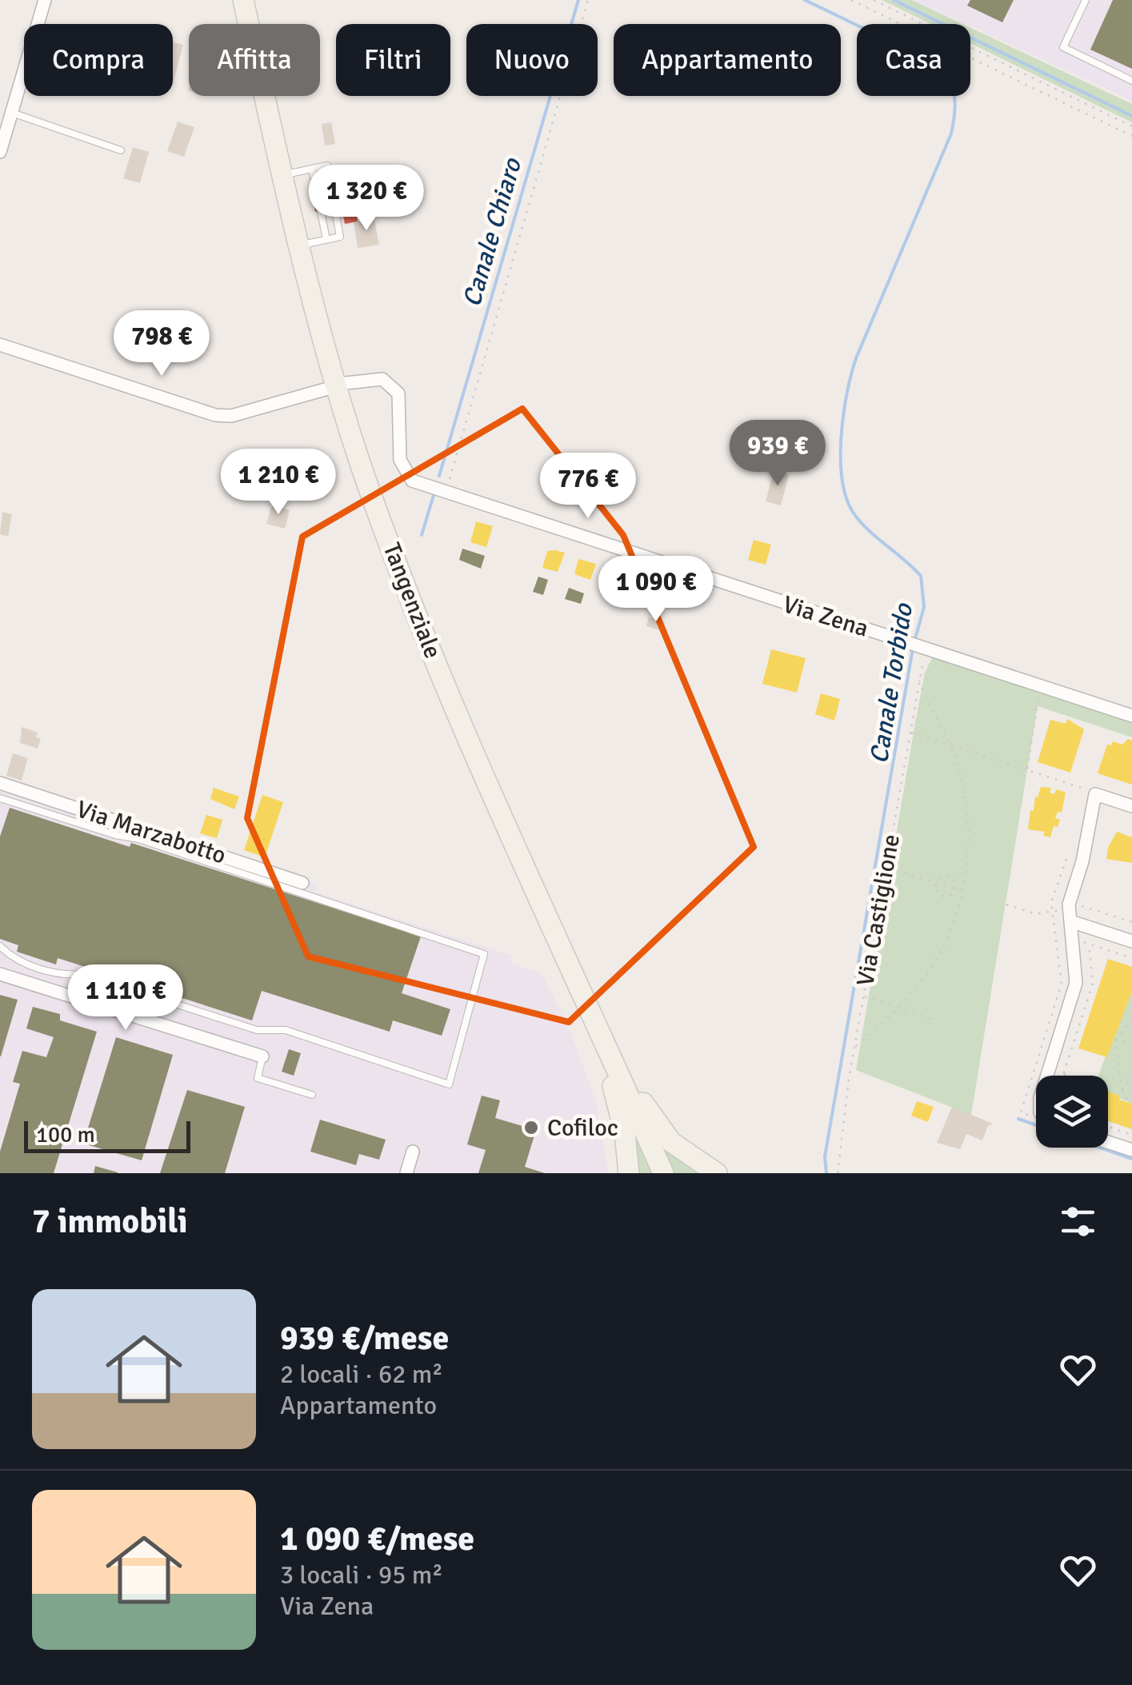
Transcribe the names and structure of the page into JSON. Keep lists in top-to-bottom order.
{
  "streets": {
    "main road": ["Tangenziale"],
    "street": ["Via Zena", "Via Marzabotto"],
    "path": ["Via Castiglione"]
  },
  "crossings": [
    ["Via Zena", "Via Castiglione"]
  ],
  "water": ["Canale Chiaro", "Canale Torbido"],
  "places": ["Cofiloc"],
  "scale_bar": "100 m",
  "page": {
    "chip": [
      "Compra",
      "Affitta",
      "Filtri",
      "Nuovo",
      "Appartamento",
      "Casa"
    ],
    "price": [
      "1 320 €",
      "798 €",
      "939 €",
      "1 210 €",
      "776 €",
      "1 090 €",
      "1 110 €"
    ],
    "scale": "100 m",
    "heading": "7 immobili",
    "list": [
      {
        "name": "939 €/mese",
        "note": "2 locali · 62 m² · Appartamento"
      },
      {
        "name": "1 090 €/mese",
        "note": "3 locali · 95 m² · Via Zena"
      }
    ]
  }
}
